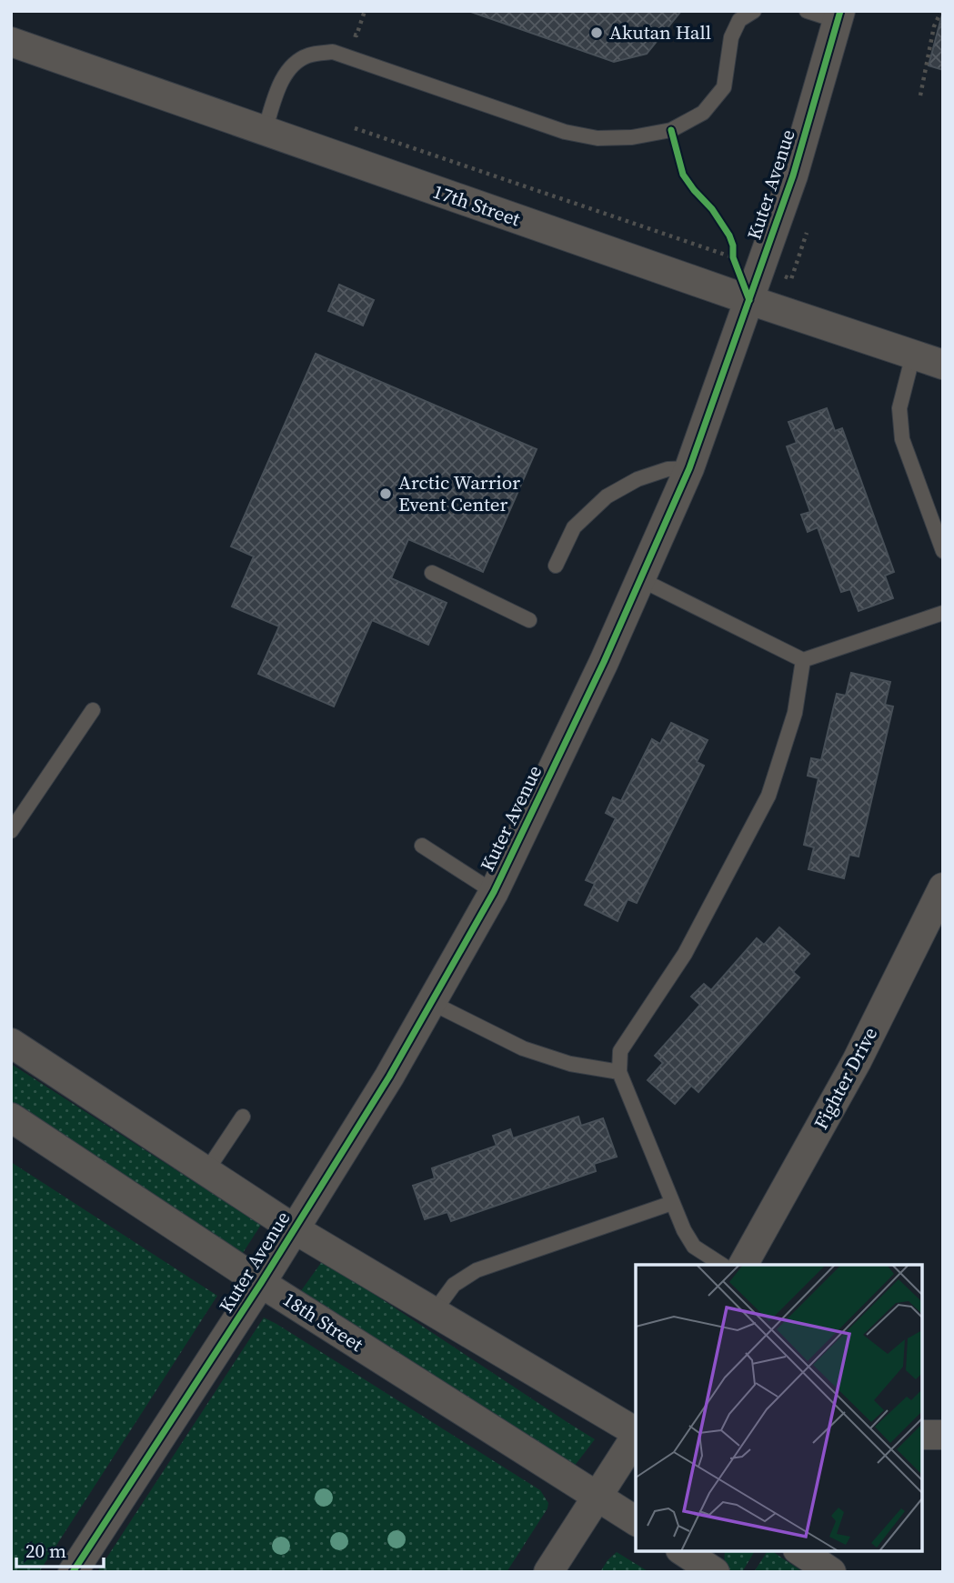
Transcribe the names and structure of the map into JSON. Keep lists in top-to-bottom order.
{
  "streets": {
    "street": [
      "Kuter Avenue",
      "17th Street",
      "Fighter Drive",
      "18th Street"
    ]
  },
  "crossings": [
    ["Kuter Avenue", "17th Street"],
    ["Kuter Avenue", "18th Street"]
  ],
  "places": ["Akutan Hall", "Arctic Warrior Event Center"],
  "scale_bar": "20 m"
}
